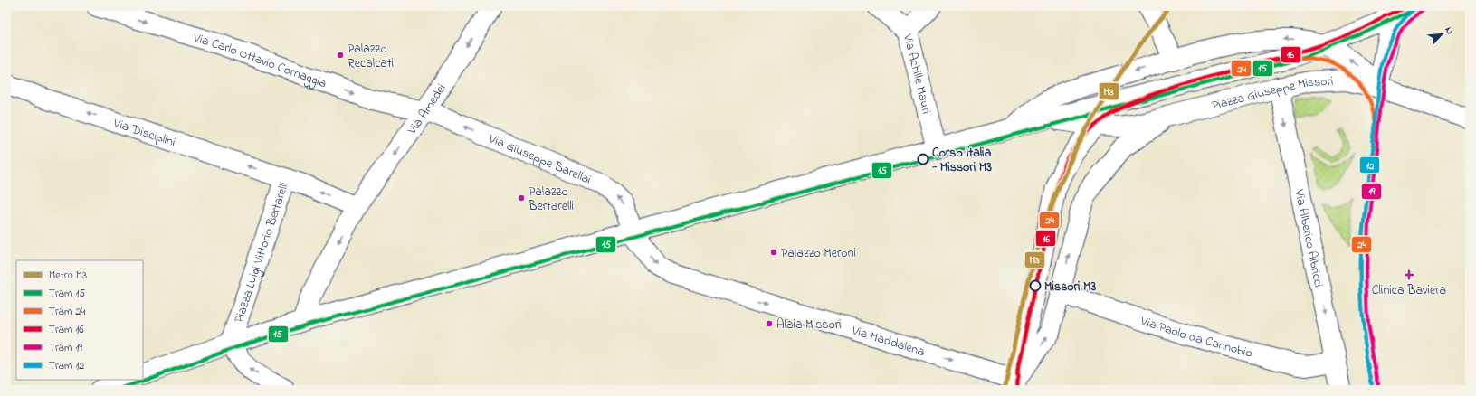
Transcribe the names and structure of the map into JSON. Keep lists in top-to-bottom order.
{
  "streets": {
    "street": [
      "Via Carlo Ottavio Cornaggia",
      "Via Achille Mauri",
      "Piazza Giuseppe Missori",
      "Via Amedei",
      "Via Disciplini",
      "Via Giuseppe Barellai",
      "Via Alberico Albricci",
      "Piazza Luigi Vittorio Bertarelli",
      "Via Paolo da Cannobio",
      "Via Maddalena"
    ]
  },
  "crossings": [
    ["Via Carlo Ottavio Cornaggia", "Via Amedei"],
    ["Via Carlo Ottavio Cornaggia", "Via Giuseppe Barellai"],
    ["Via Achille Mauri", "Piazza Giuseppe Missori"],
    ["Piazza Giuseppe Missori", "Via Giuseppe Barellai"],
    ["Piazza Giuseppe Missori", "Via Alberico Albricci"],
    ["Piazza Giuseppe Missori", "Piazza Luigi Vittorio Bertarelli"],
    ["Piazza Giuseppe Missori", "Via Paolo da Cannobio"],
    ["Piazza Giuseppe Missori", "Via Maddalena"],
    ["Via Amedei", "Via Giuseppe Barellai"],
    ["Via Amedei", "Piazza Luigi Vittorio Bertarelli"],
    ["Via Disciplini", "Piazza Luigi Vittorio Bertarelli"],
    ["Via Giuseppe Barellai", "Piazza Luigi Vittorio Bertarelli"],
    ["Via Giuseppe Barellai", "Via Maddalena"],
    ["Via Alberico Albricci", "Via Paolo da Cannobio"],
    ["Piazza Luigi Vittorio Bertarelli", "Via Maddalena"]
  ],
  "one_way": [
    "Via Carlo Ottavio Cornaggia",
    "Via Amedei",
    "Via Disciplini",
    "Via Giuseppe Barellai",
    "Via Alberico Albricci",
    "Via Maddalena"
  ],
  "places": {
    "other": [
      "Palazzo Recalcati",
      "Corso Italia - Missori M3",
      "Palazzo Bertarelli",
      "Palazzo Meroni",
      "Missori M3",
      "Alaia Missori"
    ],
    "health": ["Clinica Baviera"]
  },
  "lines": [
    "metro line M3",
    "tram line 15",
    "tram line 16",
    "tram line 19",
    "tram line 12",
    "tram line 24"
  ],
  "legend": [
    "Metro M3",
    "Tram 15",
    "Tram 24",
    "Tram 16",
    "Tram 19",
    "Tram 12"
  ],
  "north": "top right"
}
